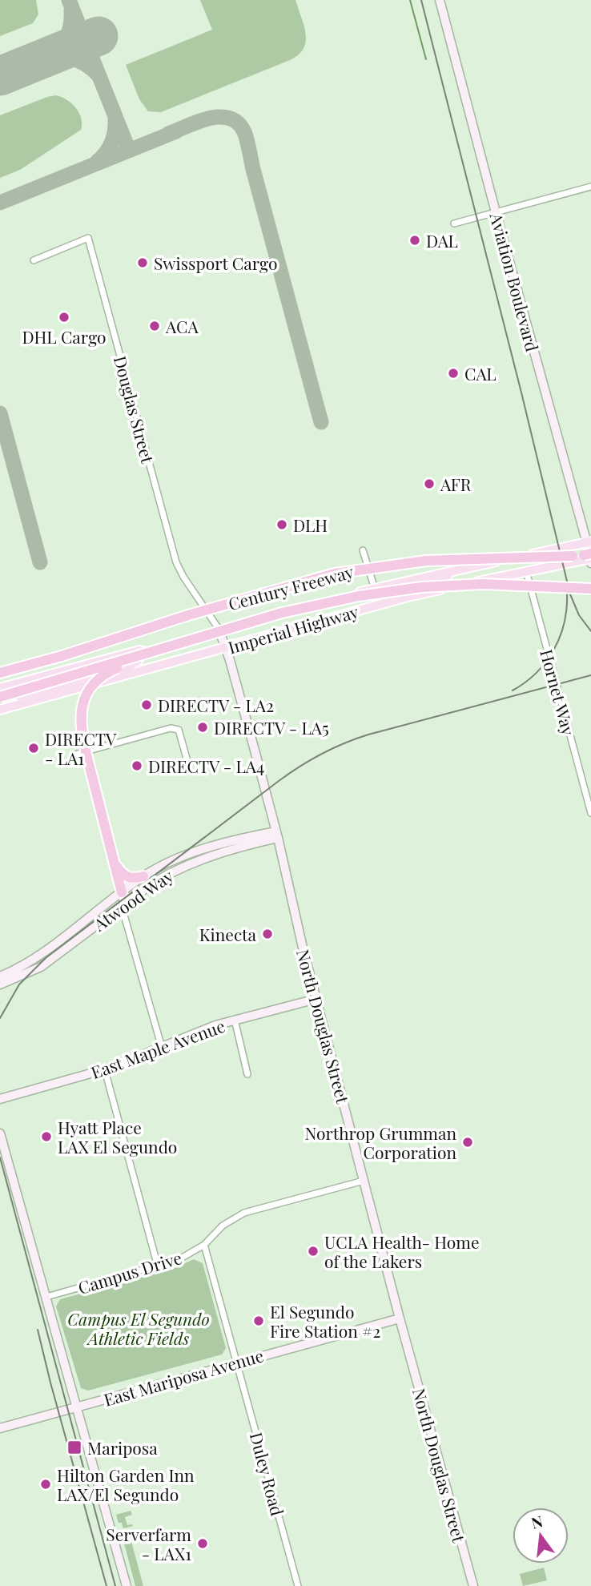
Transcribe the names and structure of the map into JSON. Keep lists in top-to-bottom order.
{
  "streets": {
    "highway": ["Century Freeway"],
    "main road": ["Imperial Highway"],
    "street": [
      "Aviation Boulevard",
      "Douglas Street",
      "Hornet Way",
      "Atwood Way",
      "North Douglas Street",
      "East Maple Avenue",
      "Campus Drive",
      "East Mariposa Avenue",
      "Duley Road"
    ]
  },
  "crossings": [
    ["Aviation Boulevard", "Century Freeway"],
    ["Aviation Boulevard", "Imperial Highway"],
    ["Douglas Street", "Imperial Highway"],
    ["Douglas Street", "North Douglas Street"],
    ["Century Freeway", "Imperial Highway"],
    ["Imperial Highway", "Hornet Way"],
    ["Imperial Highway", "North Douglas Street"],
    ["Atwood Way", "North Douglas Street"],
    ["North Douglas Street", "East Maple Avenue"],
    ["North Douglas Street", "Campus Drive"],
    ["North Douglas Street", "East Mariposa Avenue"],
    ["Campus Drive", "Duley Road"],
    ["East Mariposa Avenue", "Duley Road"]
  ],
  "parks": ["Campus El Segundo Athletic Fields"],
  "places": {
    "other": [
      "DAL",
      "Swissport Cargo",
      "DHL Cargo",
      "ACA",
      "CAL",
      "AFR",
      "DLH",
      "DIRECTV - LA2",
      "DIRECTV - LA5",
      "DIRECTV - LA1",
      "DIRECTV - LA4",
      "Kinecta",
      "Hyatt Place LAX El Segundo",
      "Northrop Grumman Corporation",
      "UCLA Health- Home of the Lakers",
      "El Segundo Fire Station #2",
      "Hilton Garden Inn LAX/El Segundo",
      "Serverfarm - LAX1"
    ],
    "transit": ["Mariposa"]
  },
  "north": "top"
}
